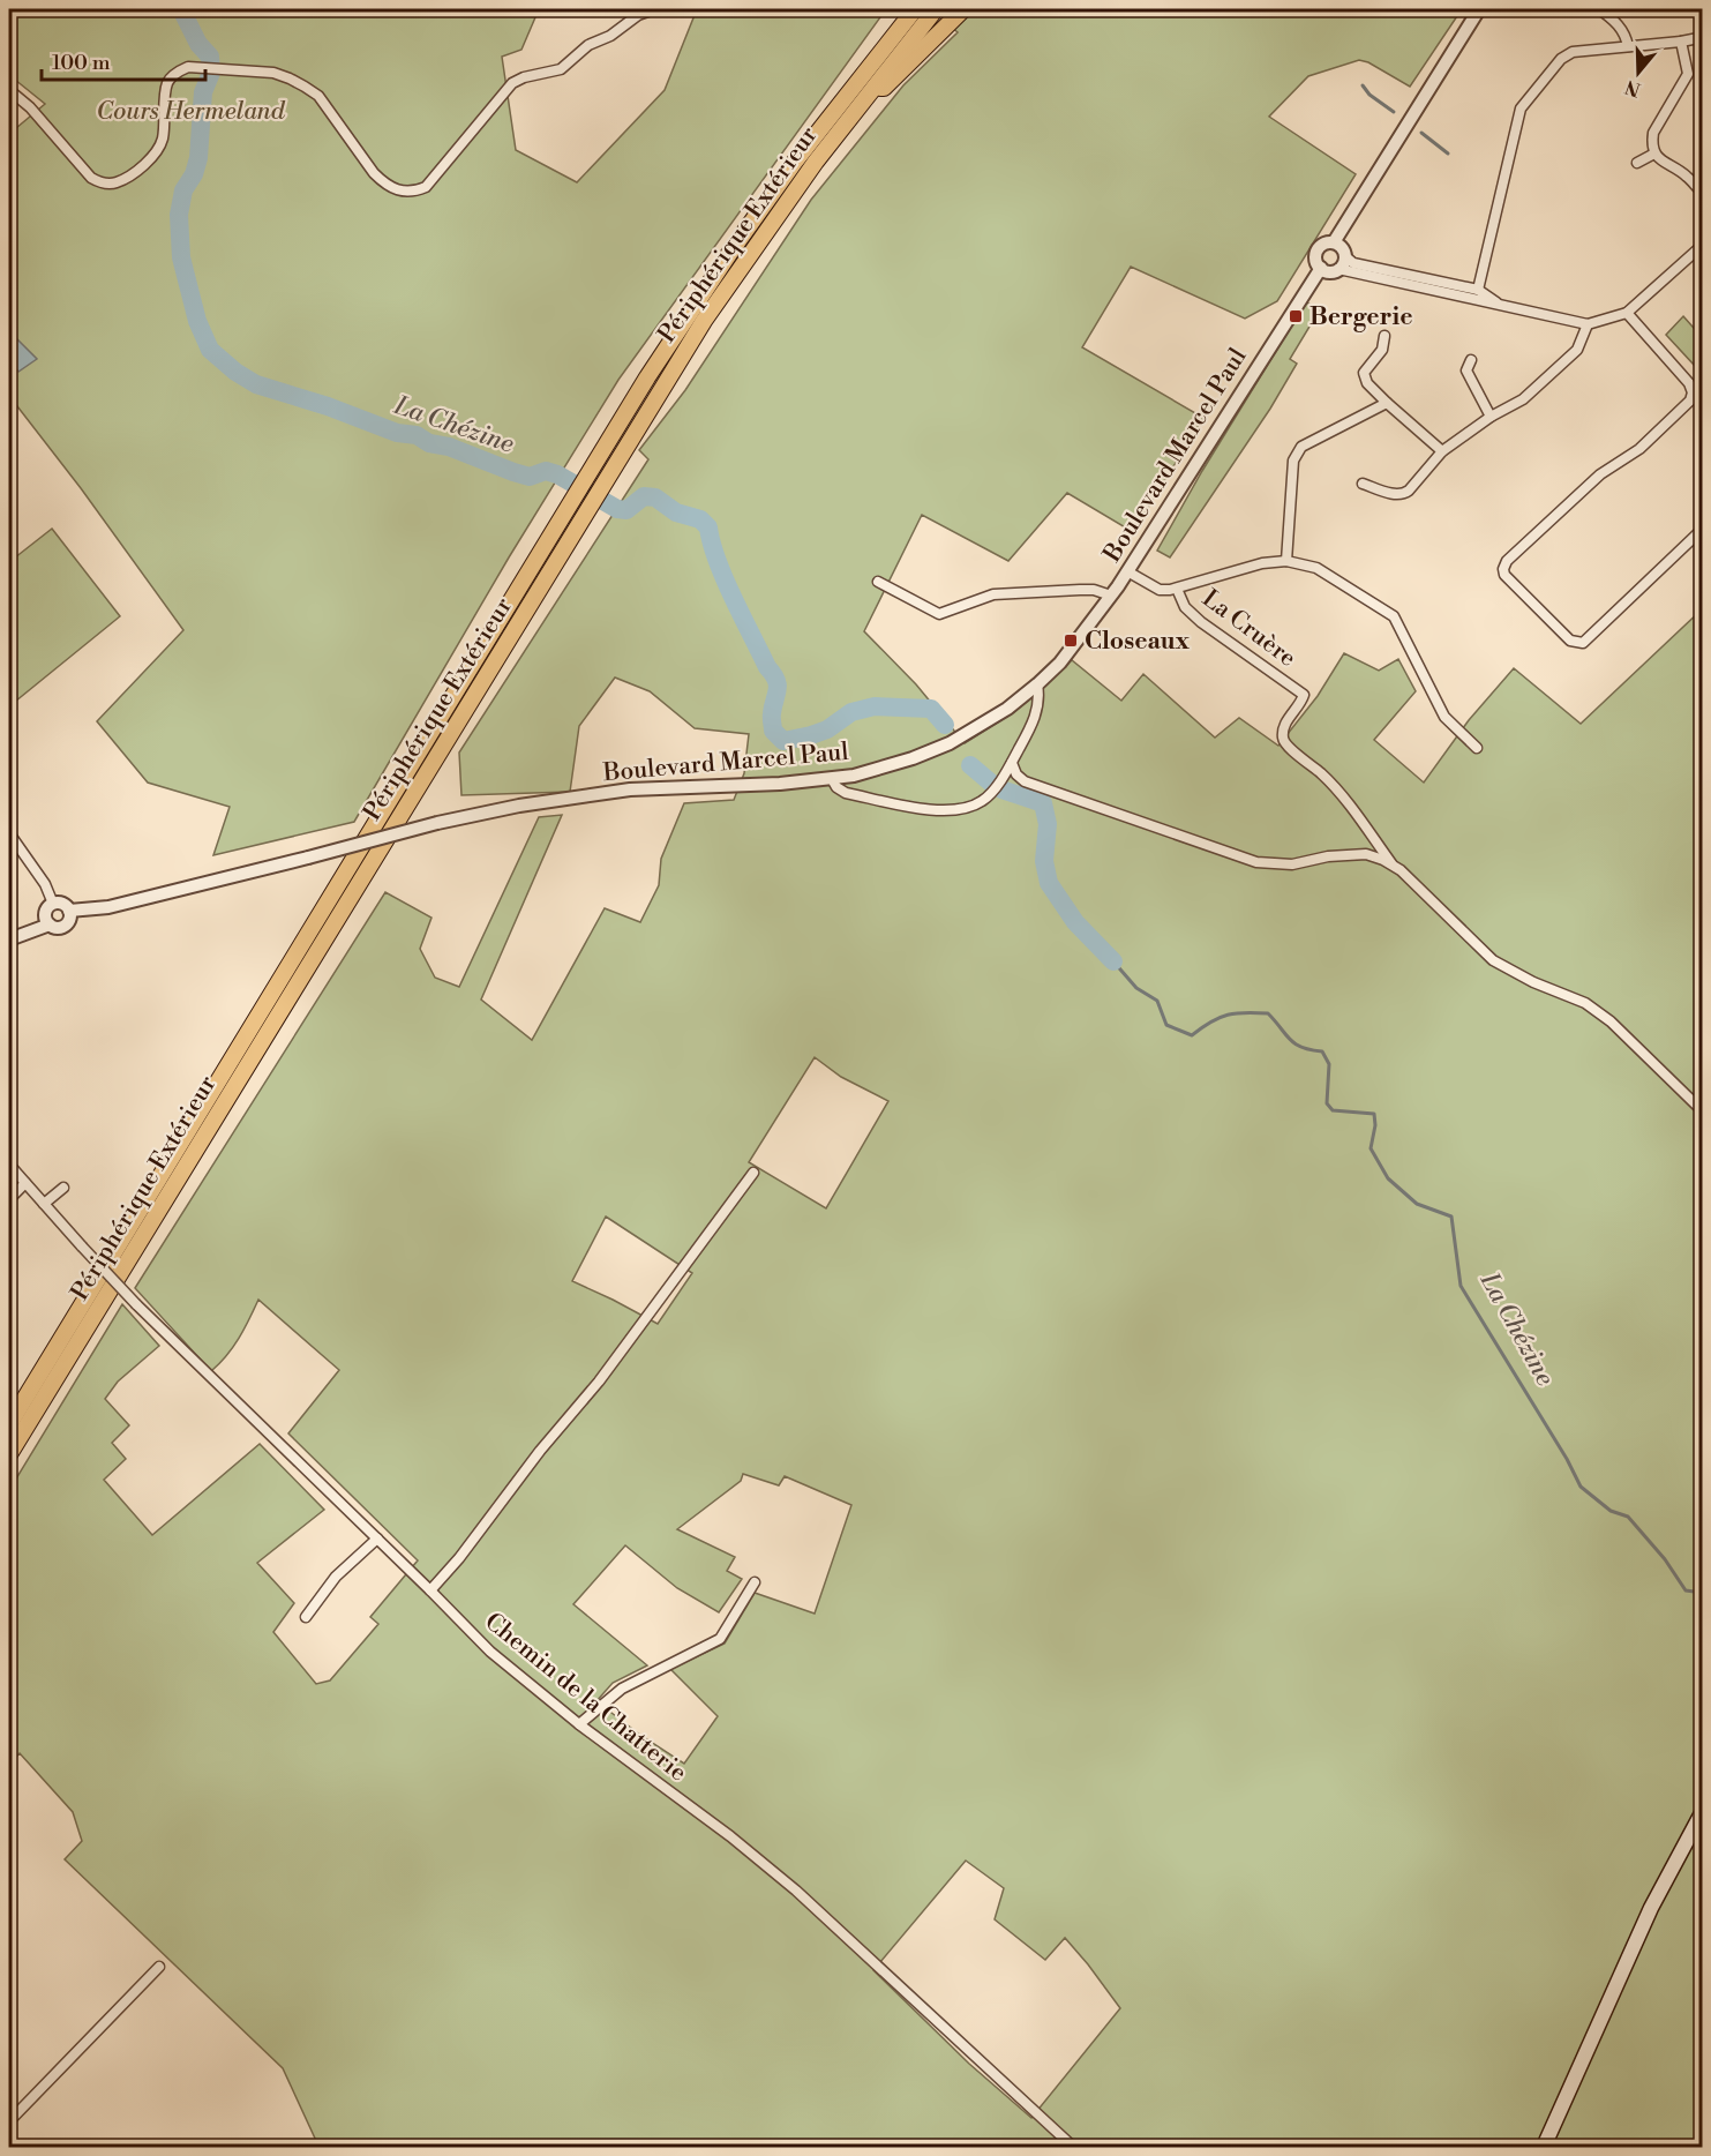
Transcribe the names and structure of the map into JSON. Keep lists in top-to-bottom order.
{
  "streets": {
    "highway": ["Périphérique Extérieur"],
    "street": ["Boulevard Marcel Paul", "La Cruère", "Chemin de la Chatterie"]
  },
  "water": ["La Chézine"],
  "parks": ["Cours Hermeland"],
  "places": {
    "transit": ["Bergerie", "Closeaux"]
  },
  "scale_bar": "100 m",
  "north": "bottom"
}
